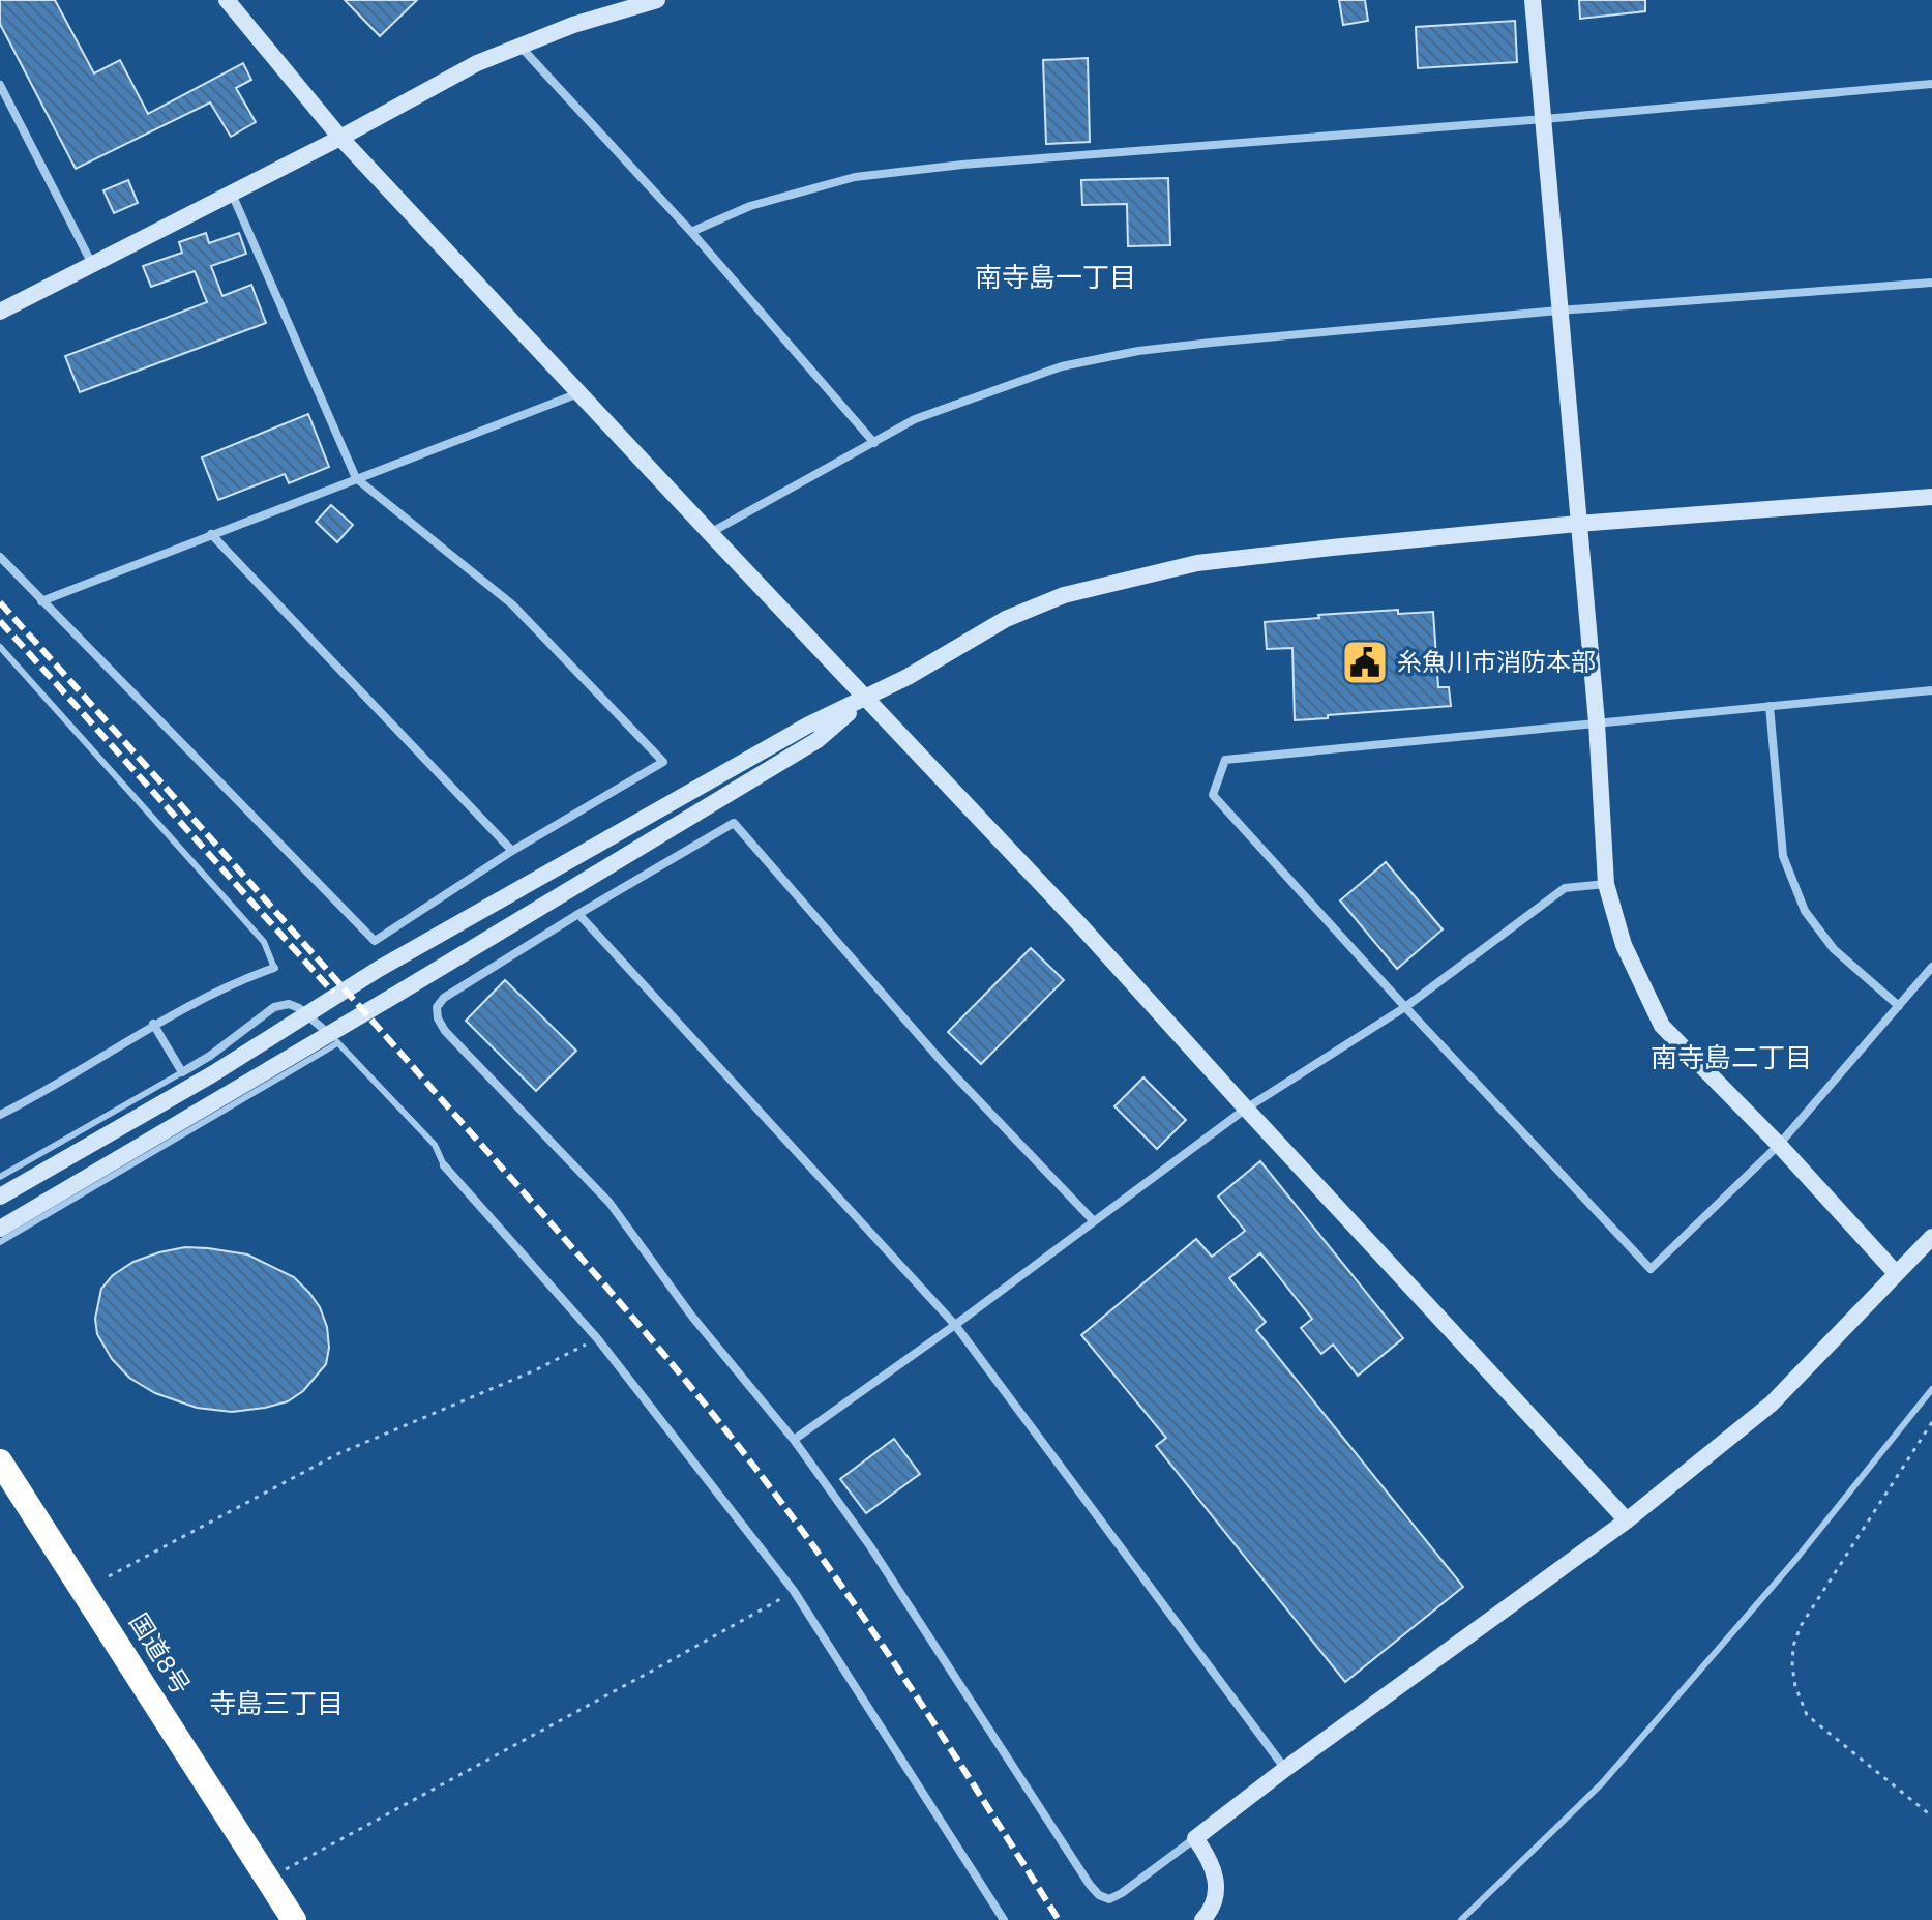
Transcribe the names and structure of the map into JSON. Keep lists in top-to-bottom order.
{
  "streets": {
    "highway": ["国道8号"]
  },
  "districts": ["南寺島一丁目", "南寺島二丁目", "寺島三丁目"],
  "places": {
    "public building": ["糸魚川市消防本部"]
  }
}
